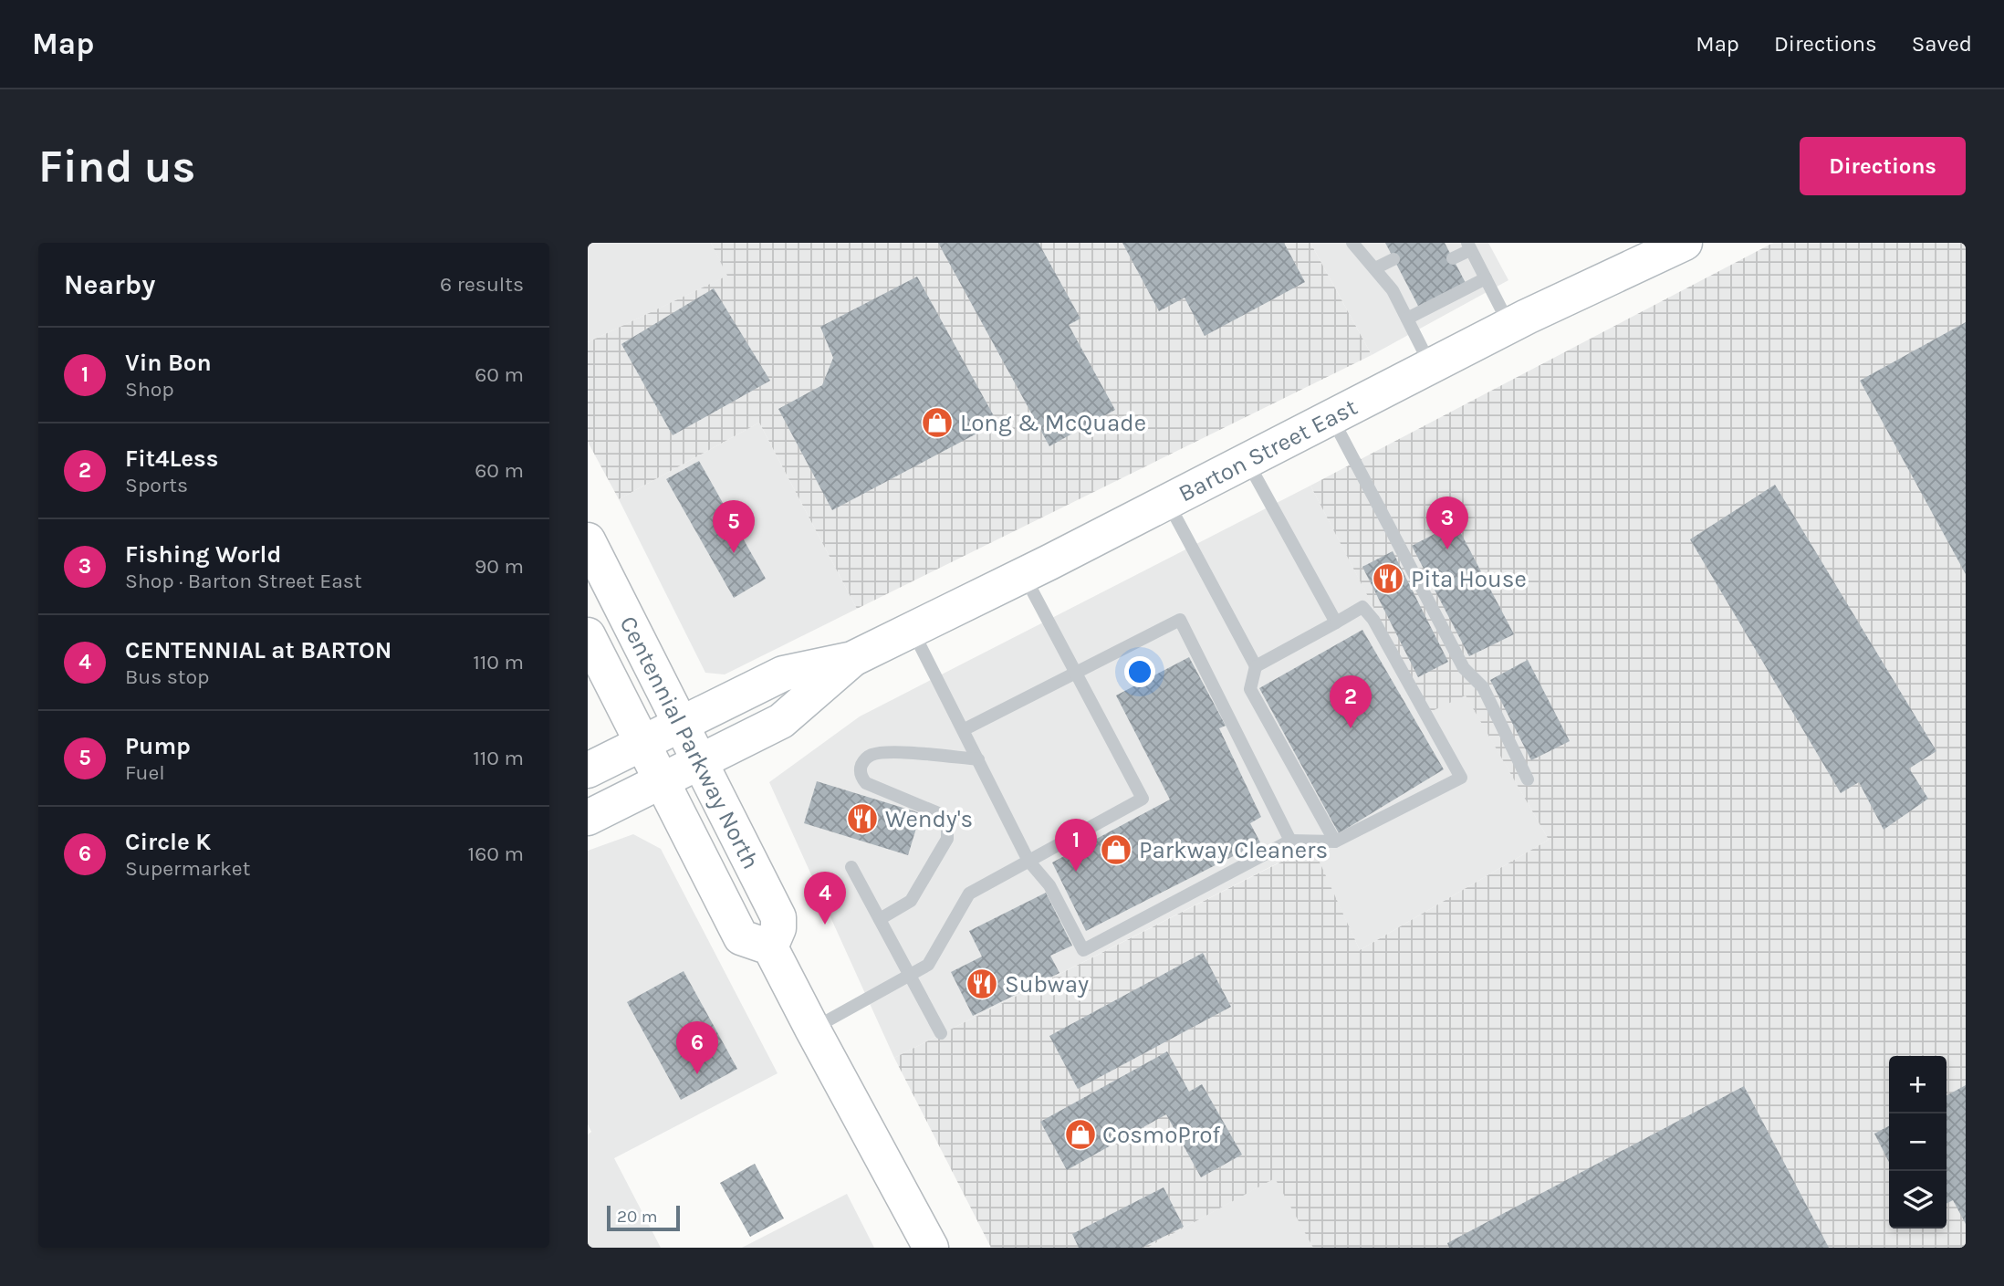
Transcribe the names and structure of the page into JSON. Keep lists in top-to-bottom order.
{
  "streets": {
    "main road": ["Barton Street East", "Centennial Parkway North"]
  },
  "crossings": [
    ["Barton Street East", "Centennial Parkway North"]
  ],
  "places": {
    "shop": ["Long & McQuade", "Parkway Cleaners", "CosmoProf"],
    "restaurant": ["Pita House", "Wendy's", "Subway"]
  },
  "scale_bar": "20 m",
  "page": {
    "header": "Map",
    "nav": ["Map", "Directions", "Saved"],
    "buttons": "Directions",
    "title": "Find us",
    "heading": ["Nearby", "6 results"],
    "list": [
      {
        "mark": "1",
        "name": "Vin Bon",
        "note": "Shop",
        "value": "60 m"
      },
      {
        "mark": "2",
        "name": "Fit4Less",
        "note": "Sports",
        "value": "60 m"
      },
      {
        "mark": "3",
        "name": "Fishing World",
        "note": "Shop · Barton Street East",
        "value": "90 m"
      },
      {
        "mark": "4",
        "name": "CENTENNIAL at BARTON",
        "note": "Bus stop",
        "value": "110 m"
      },
      {
        "mark": "5",
        "name": "Pump",
        "note": "Fuel",
        "value": "110 m"
      },
      {
        "mark": "6",
        "name": "Circle K",
        "note": "Supermarket",
        "value": "160 m"
      }
    ],
    "pins": [
      "3",
      "5",
      "2",
      "1",
      "4",
      "6"
    ],
    "map_buttons": ["+", "−"],
    "scale": "20 m"
  }
}
